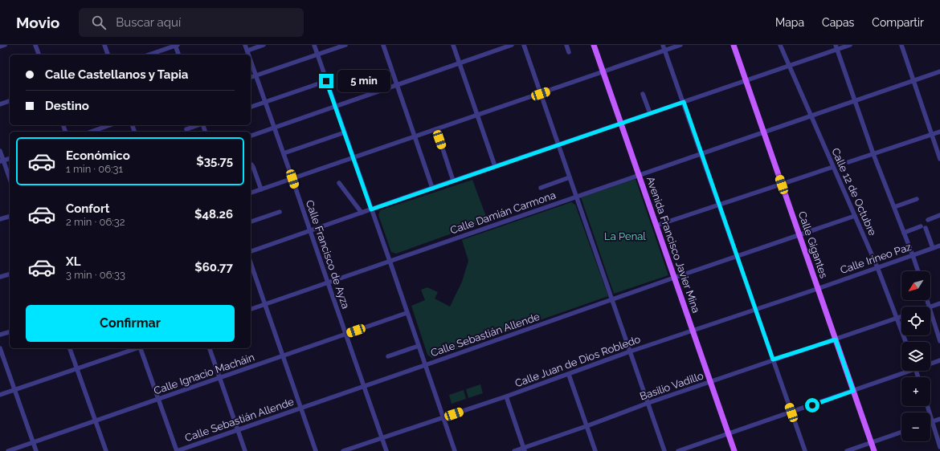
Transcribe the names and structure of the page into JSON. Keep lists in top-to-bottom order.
{
  "streets": {
    "main road": ["Avenida Francisco Javier Mina", "Calle Gigantes"],
    "street": [
      "Calle 12 de Octubre",
      "Calle Damián Carmona",
      "Calle Francisco de Ayza",
      "Calle Irineo Paz",
      "Calle Sebastián Allende",
      "Calle Juan de Dios Robledo",
      "Calle Ignacio Macháin",
      "Basilio Vadillo"
    ]
  },
  "crossings": [
    ["Calle 12 de Octubre", "Calle Damián Carmona"],
    ["Calle 12 de Octubre", "Calle Irineo Paz"],
    ["Calle 12 de Octubre", "Calle Sebastián Allende"],
    ["Calle 12 de Octubre", "Basilio Vadillo"],
    ["Calle Damián Carmona", "Avenida Francisco Javier Mina"],
    ["Calle Damián Carmona", "Calle Gigantes"],
    ["Calle Damián Carmona", "Calle Francisco de Ayza"],
    ["Avenida Francisco Javier Mina", "Calle Sebastián Allende"],
    ["Avenida Francisco Javier Mina", "Calle Juan de Dios Robledo"],
    ["Avenida Francisco Javier Mina", "Basilio Vadillo"],
    ["Calle Gigantes", "Calle Irineo Paz"],
    ["Calle Gigantes", "Calle Sebastián Allende"],
    ["Calle Gigantes", "Calle Juan de Dios Robledo"],
    ["Calle Gigantes", "Basilio Vadillo"],
    ["Calle Francisco de Ayza", "Calle Sebastián Allende"],
    ["Calle Francisco de Ayza", "Calle Juan de Dios Robledo"],
    ["Calle Francisco de Ayza", "Calle Ignacio Macháin"],
    ["Calle Irineo Paz", "Calle Juan de Dios Robledo"]
  ],
  "parks": ["La Penal"],
  "north": "bottom left",
  "page": {
    "header": "Movio",
    "search": "Buscar aquí",
    "nav": ["Mapa", "Capas", "Compartir"],
    "banner": ["Calle Castellanos y Tapia", "Destino"],
    "bubble": "5 min",
    "list": [
      {
        "name": "Económico",
        "note": "1 min · 06:31",
        "value": "$35.75"
      },
      {
        "name": "Confort",
        "note": "2 min · 06:32",
        "value": "$48.26"
      },
      {
        "name": "XL",
        "note": "3 min · 06:33",
        "value": "$60.77"
      }
    ],
    "map_buttons": ["+", "−"],
    "buttons": "Confirmar"
  }
}
